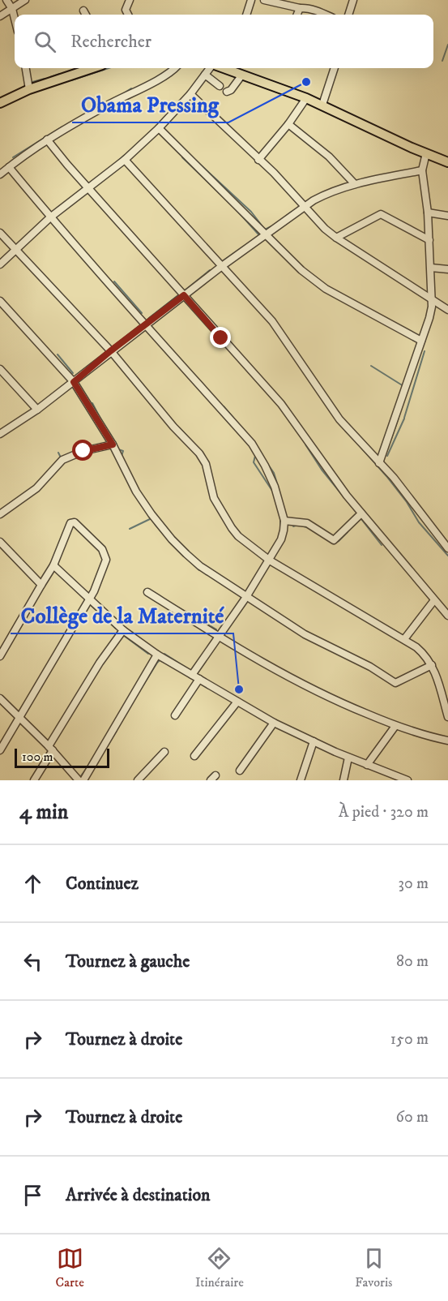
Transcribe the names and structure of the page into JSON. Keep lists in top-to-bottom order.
{
  "places": ["Obama Pressing", "Collège de la Maternité"],
  "scale_bar": "100 m",
  "page": {
    "search": "Rechercher",
    "scale": "100 m",
    "heading": ["4 min", "À pied · 320 m"],
    "list": [
      ["Continuez", "30 m"],
      ["Tournez à gauche", "80 m"],
      ["Tournez à droite", "150 m"],
      ["Tournez à droite", "60 m"],
      "Arrivée à destination"
    ],
    "nav": ["Carte", "Itinéraire", "Favoris"]
  }
}
